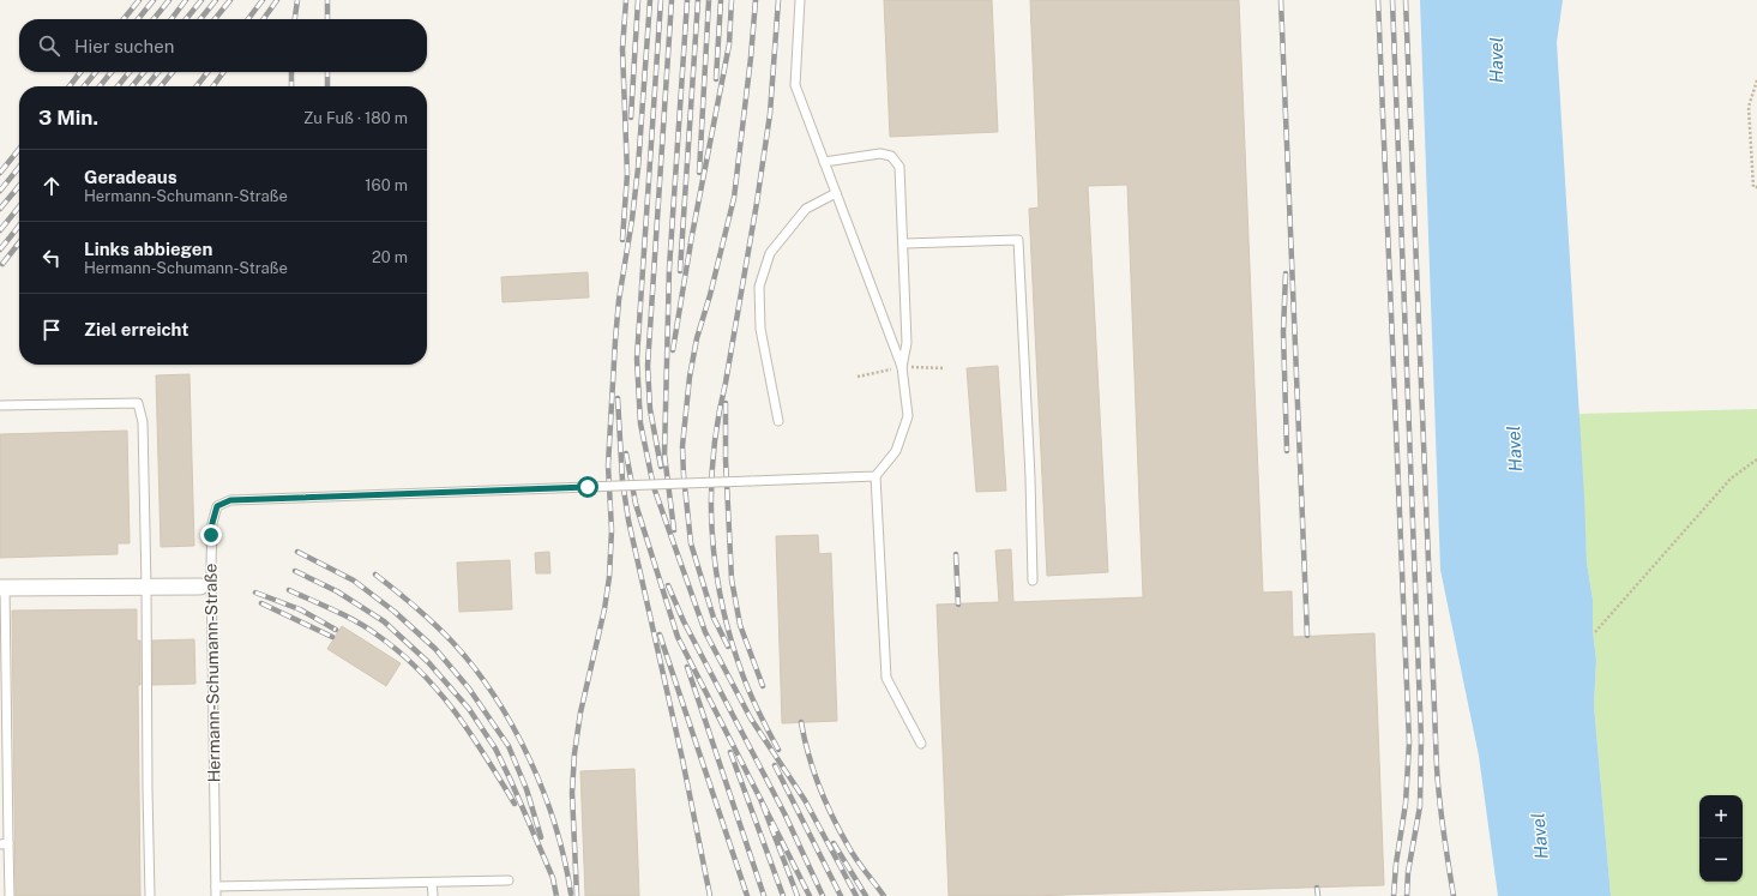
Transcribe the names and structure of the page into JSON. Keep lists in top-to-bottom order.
{
  "streets": {
    "lane": ["Hermann-Schumann-Straße"]
  },
  "water": ["Havel"],
  "page": {
    "search": "Hier suchen",
    "heading": ["3 Min.", "Zu Fuß · 180 m"],
    "list": [
      ["Geradeaus", "Hermann-Schumann-Straße", "160 m"],
      ["Links abbiegen", "Hermann-Schumann-Straße", "20 m"],
      "Ziel erreicht"
    ],
    "map_buttons": ["+", "−"]
  }
}
